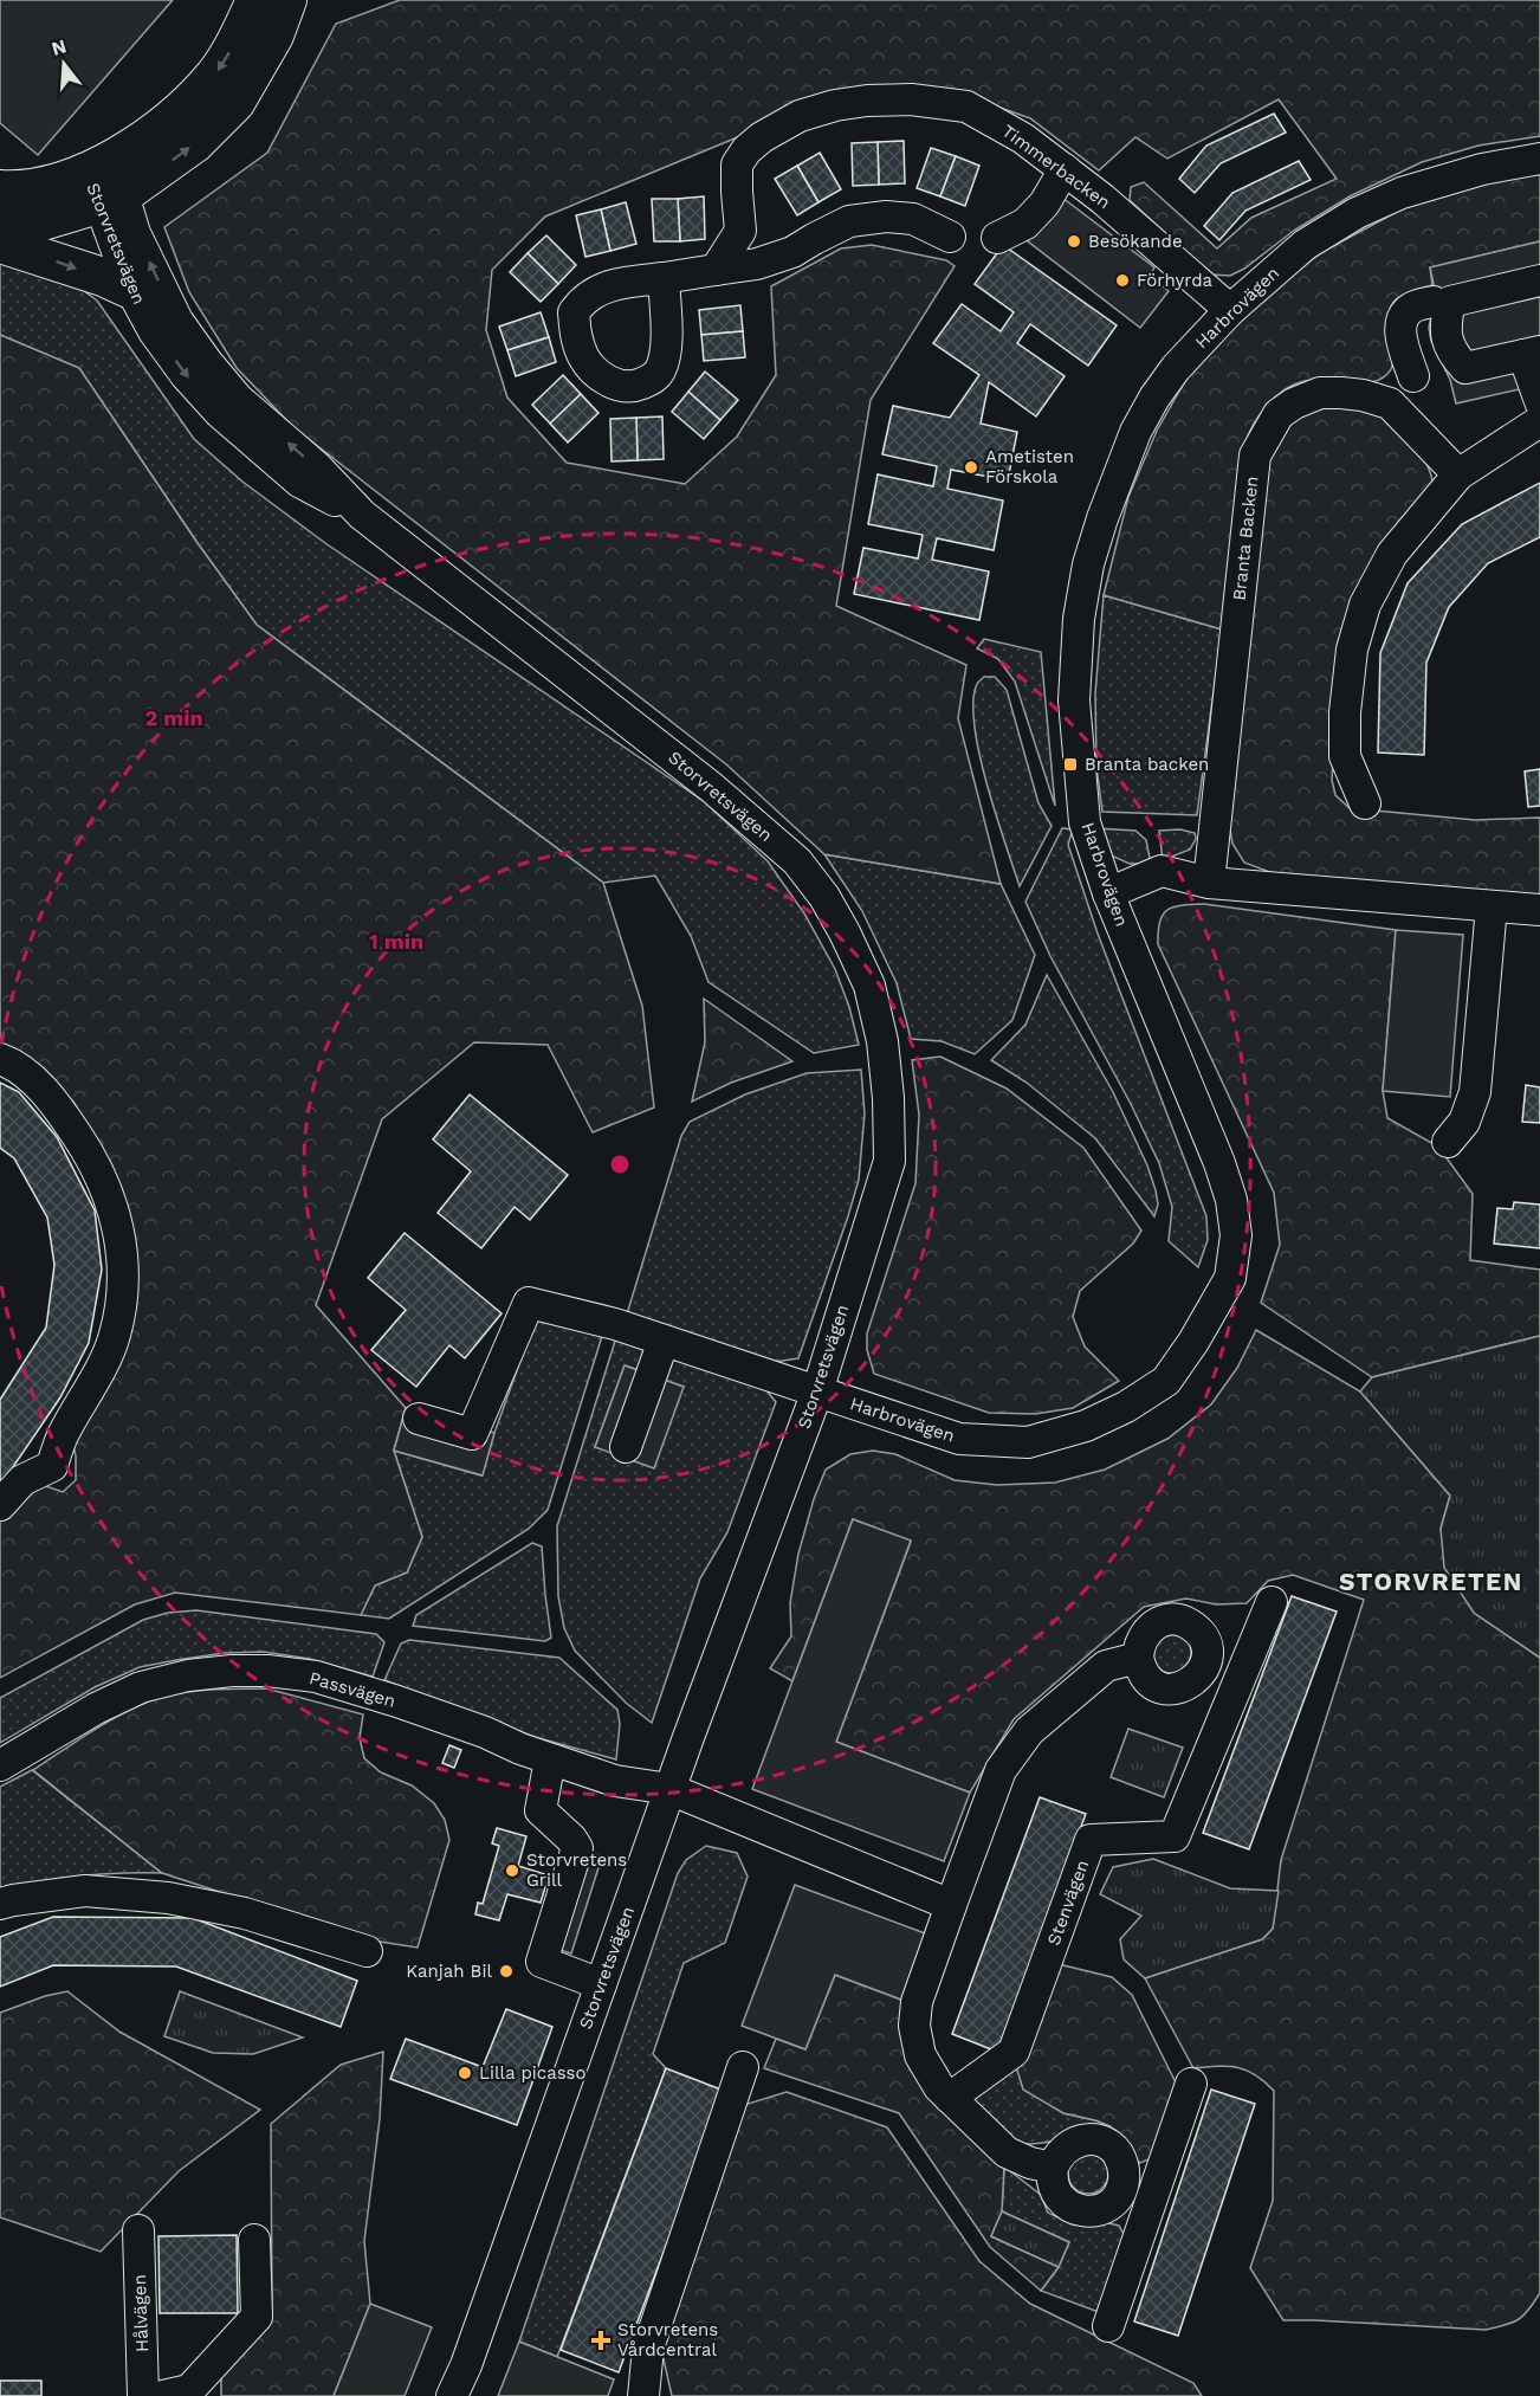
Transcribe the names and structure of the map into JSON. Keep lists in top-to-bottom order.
{
  "streets": {
    "street": [
      "Timmerbacken",
      "Storvretsvägen",
      "Harbrovägen",
      "Branta Backen",
      "Passvägen",
      "Stenvägen",
      "Hålvägen"
    ]
  },
  "crossings": [
    ["Timmerbacken", "Harbrovägen"],
    ["Storvretsvägen", "Harbrovägen"],
    ["Storvretsvägen", "Passvägen"]
  ],
  "districts": ["STORVRETEN"],
  "places": {
    "other": [
      "Besökande",
      "Förhyrda",
      "Ametisten Förskola",
      "Storvretens Grill",
      "Kanjah Bil",
      "Lilla picasso"
    ],
    "transit": ["Branta backen"],
    "health": ["Storvretens Vårdcentral"]
  },
  "north": "top",
  "rings": ["2 min", "1 min"]
}
